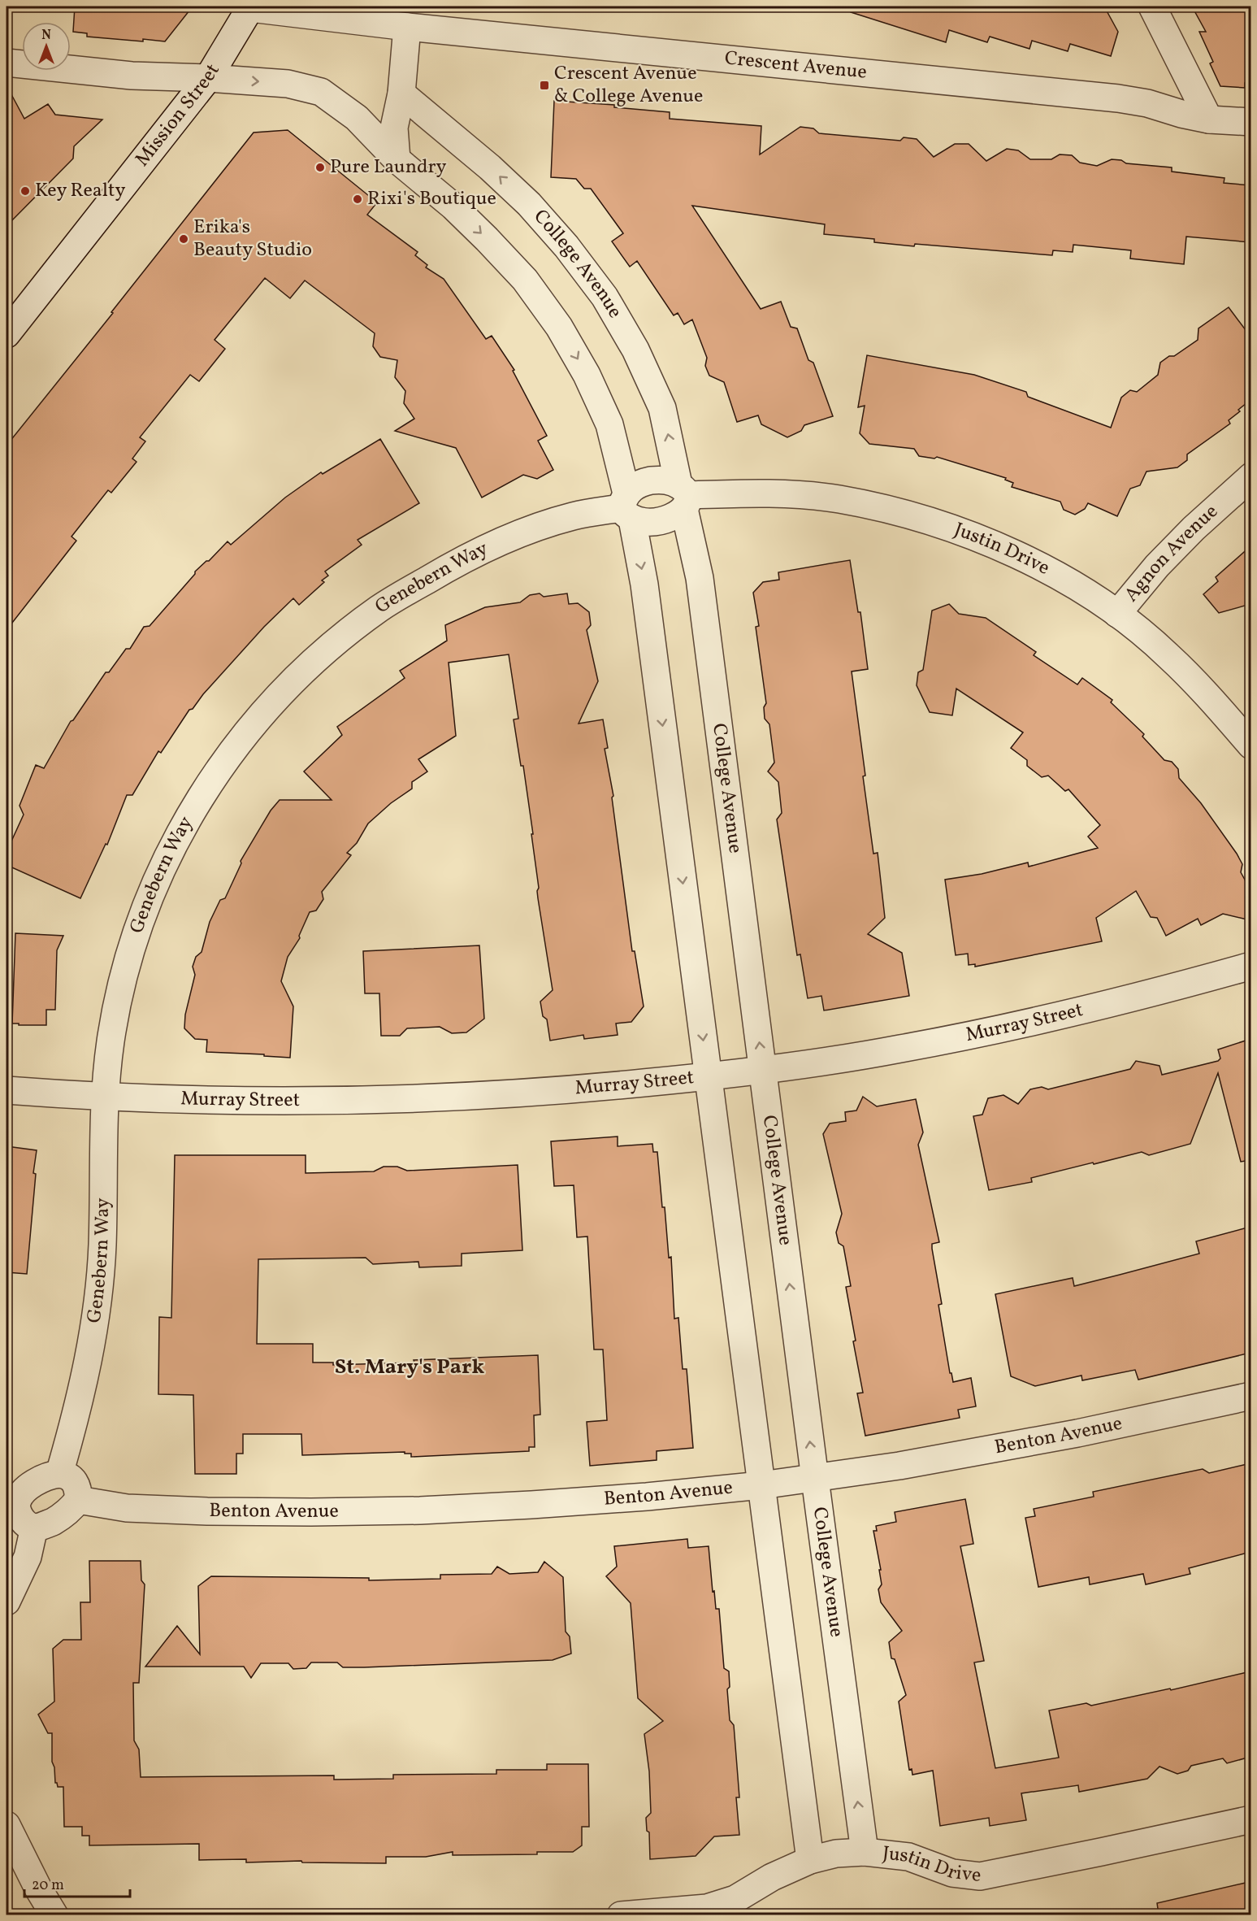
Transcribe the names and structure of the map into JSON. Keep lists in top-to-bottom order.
{
  "streets": {
    "street": [
      "Crescent Avenue",
      "Mission Street",
      "College Avenue",
      "Justin Drive",
      "Agnon Avenue",
      "Genebern Way",
      "Murray Street",
      "Benton Avenue"
    ]
  },
  "crossings": [
    ["Crescent Avenue", "Mission Street"],
    ["College Avenue", "Justin Drive"],
    ["College Avenue", "Genebern Way"],
    ["College Avenue", "Murray Street"],
    ["College Avenue", "Benton Avenue"],
    ["Justin Drive", "Agnon Avenue"],
    ["Justin Drive", "Genebern Way"],
    ["Genebern Way", "Murray Street"],
    ["Genebern Way", "Benton Avenue"]
  ],
  "districts": ["St. Mary's Park"],
  "places": {
    "transit": ["Crescent Avenue & College Avenue"],
    "other": [
      "Pure Laundry",
      "Key Realty",
      "Rixi's Boutique",
      "Erika's Beauty Studio"
    ]
  },
  "scale_bar": "20 m",
  "north": "top"
}
